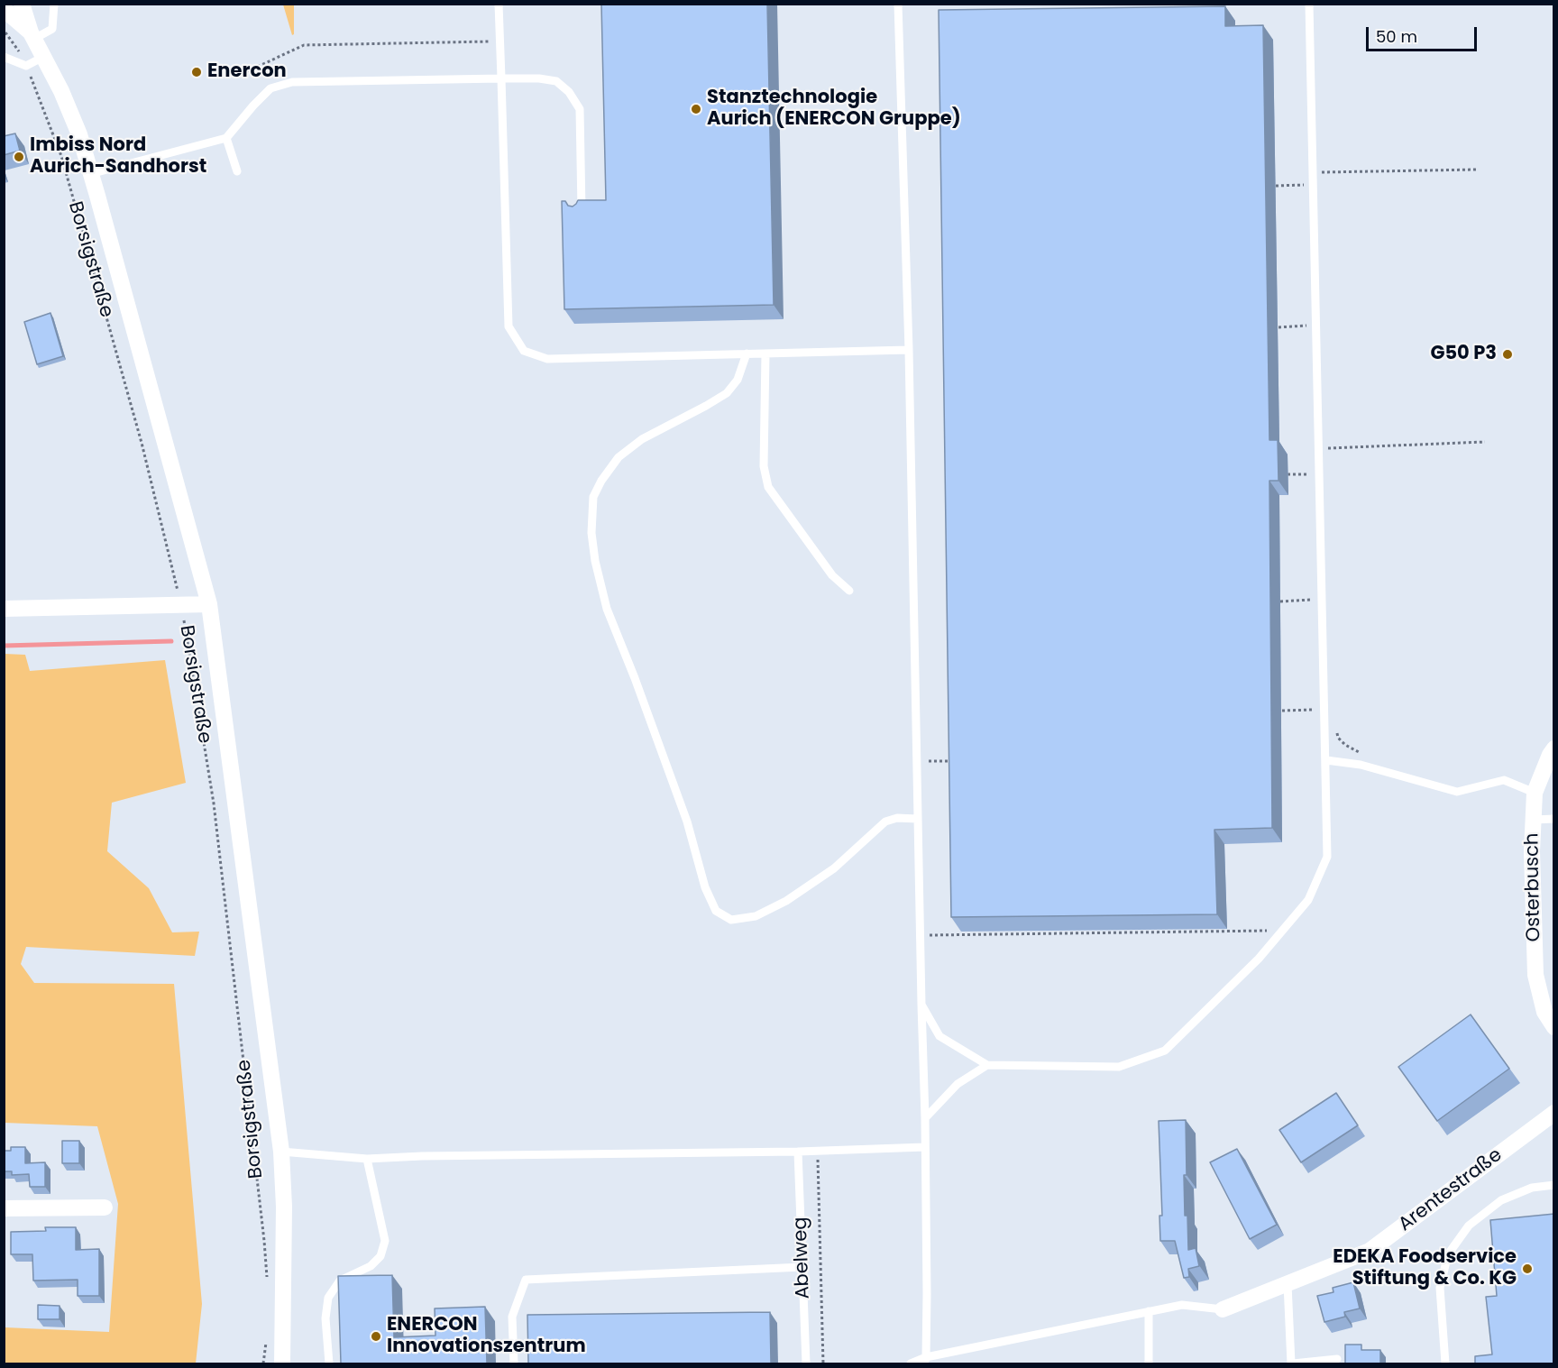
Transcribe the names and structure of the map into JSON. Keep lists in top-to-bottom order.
{
  "streets": {
    "street": ["Borsigstraße", "Osterbusch", "Arentestraße"],
    "lane": ["Abelweg"]
  },
  "places": [
    "Enercon",
    "Stanztechnologie Aurich (ENERCON Gruppe)",
    "Imbiss Nord Aurich-Sandhorst",
    "G50 P3",
    "EDEKA Foodservice Stiftung & Co. KG",
    "ENERCON Innovationszentrum"
  ],
  "scale_bar": "50 m"
}
